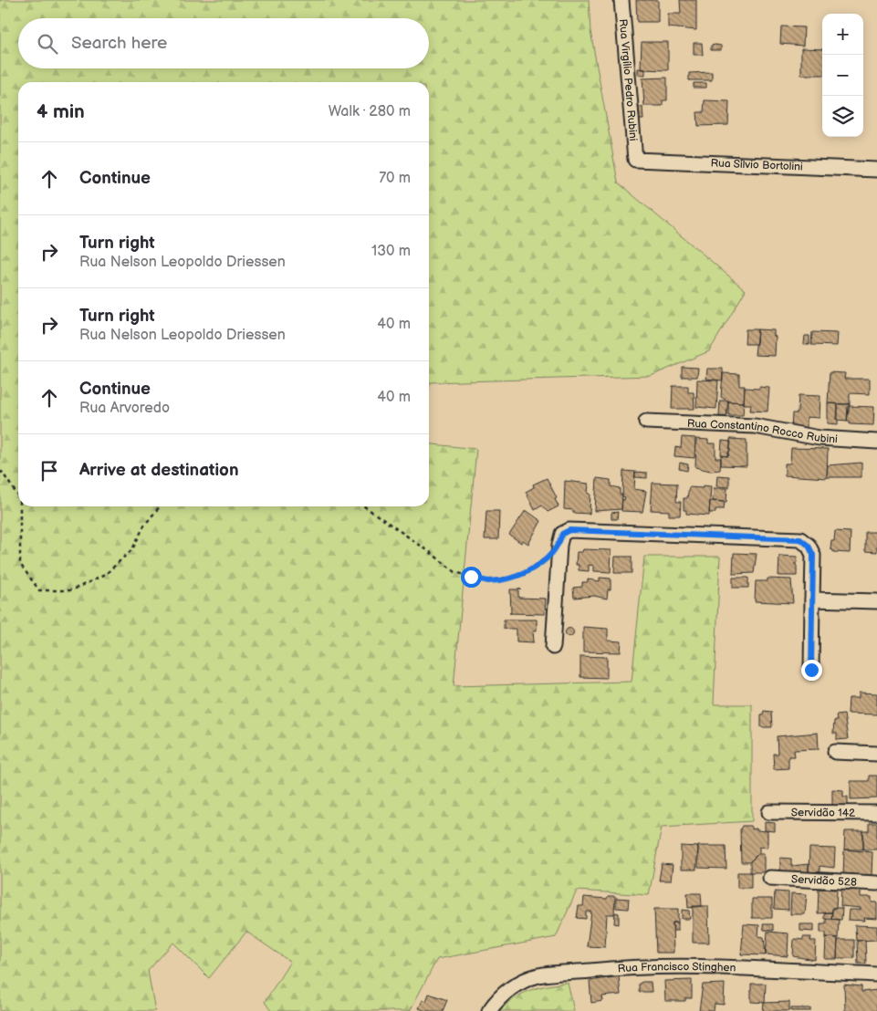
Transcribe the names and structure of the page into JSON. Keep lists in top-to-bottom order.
{
  "streets": {
    "street": [
      "Rua Virgílio Pedro Rubini",
      "Rua Sílvio Bortolini",
      "Rua Constantino Rocco Rubini",
      "Servidão 142",
      "Servidão 528",
      "Rua Francisco Stinghen"
    ]
  },
  "crossings": [
    ["Rua Virgílio Pedro Rubini", "Rua Sílvio Bortolini"]
  ],
  "page": {
    "map_buttons": ["+", "−"],
    "search": "Search here",
    "heading": ["4 min", "Walk · 280 m"],
    "list": [
      ["Continue", "70 m"],
      ["Turn right", "Rua Nelson Leopoldo Driessen", "130 m"],
      ["Turn right", "Rua Nelson Leopoldo Driessen", "40 m"],
      ["Continue", "Rua Arvoredo", "40 m"],
      "Arrive at destination"
    ]
  }
}
